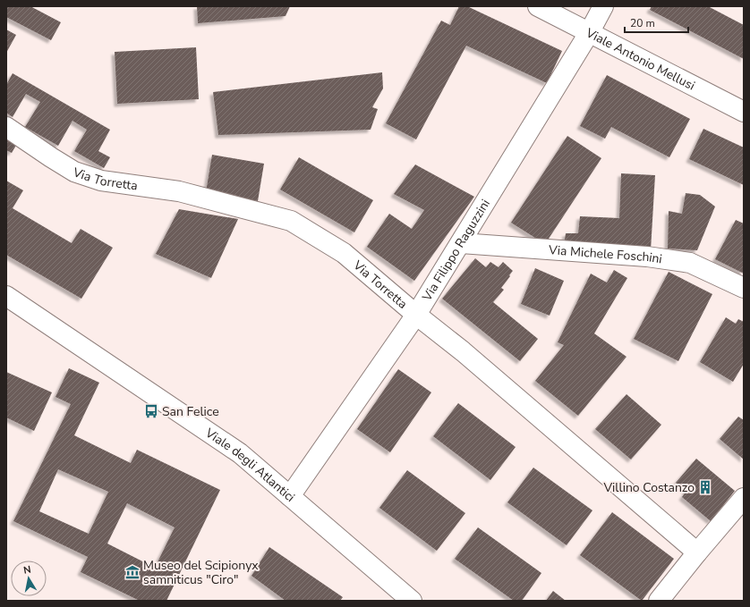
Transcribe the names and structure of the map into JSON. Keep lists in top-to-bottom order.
{
  "streets": {
    "street": [
      "Viale Antonio Mellusi",
      "Via Torretta",
      "Via Filippo Raguzzini",
      "Via Michele Foschini",
      "Viale degli Atlantici"
    ]
  },
  "crossings": [
    ["Viale Antonio Mellusi", "Via Filippo Raguzzini"],
    ["Via Torretta", "Via Filippo Raguzzini"],
    ["Via Filippo Raguzzini", "Via Michele Foschini"],
    ["Via Filippo Raguzzini", "Viale degli Atlantici"]
  ],
  "places": {
    "bus stop": ["San Felice"],
    "building": ["Villino Costanzo"],
    "museum": ["Museo del Scipionyx samniticus \"Ciro\""]
  },
  "scale_bar": "20 m",
  "north": "top"
}
